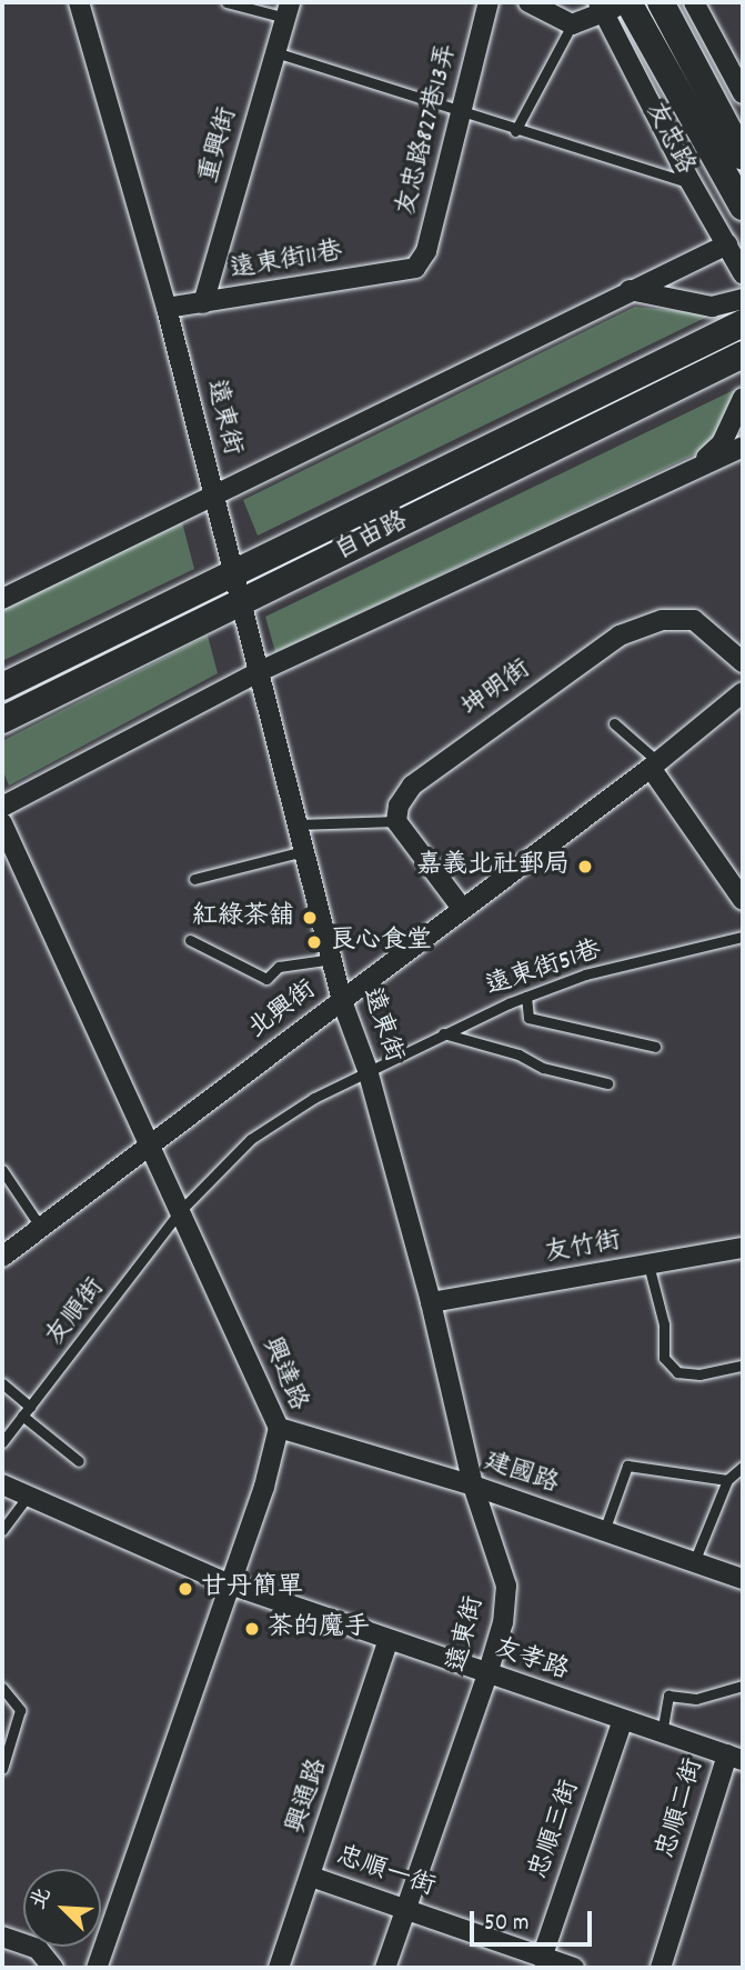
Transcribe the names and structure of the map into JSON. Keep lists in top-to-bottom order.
{
  "streets": {
    "street": [
      "友忠路827巷13弄",
      "友忠路",
      "重興街",
      "遠東街11巷",
      "遠東街",
      "自由路",
      "坤明街",
      "北興街",
      "友竹街",
      "興達路",
      "建國路",
      "友孝路",
      "興通路",
      "忠順二街",
      "忠順三街",
      "忠順一街"
    ],
    "lane": ["遠東街51巷", "友順街"]
  },
  "crossings": [
    ["友忠路827巷13弄", "遠東街11巷"],
    ["重興街", "遠東街11巷"],
    ["遠東街11巷", "遠東街"],
    ["遠東街", "自由路"],
    ["遠東街", "遠東街51巷"],
    ["遠東街", "北興街"],
    ["遠東街", "友竹街"],
    ["遠東街", "友順街"],
    ["遠東街", "建國路"],
    ["遠東街", "友孝路"],
    ["遠東街", "忠順一街"],
    ["遠東街51巷", "友順街"],
    ["北興街", "興達路"],
    ["友順街", "興達路"],
    ["興達路", "建國路"],
    ["興達路", "友孝路"],
    ["友孝路", "興通路"],
    ["友孝路", "忠順二街"],
    ["友孝路", "忠順三街"],
    ["興通路", "忠順一街"],
    ["忠順三街", "忠順一街"]
  ],
  "places": [
    "嘉義北社郵局",
    "紅綠茶舖",
    "良心食堂",
    "甘丹簡單",
    "茶的魔手"
  ],
  "scale_bar": "50 m",
  "north": "top left"
}
